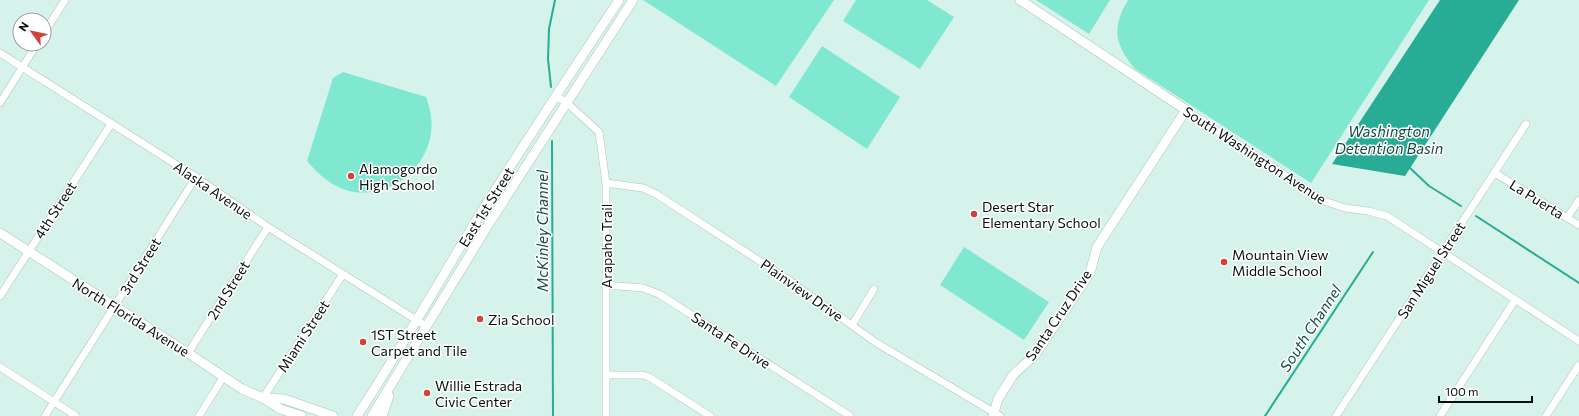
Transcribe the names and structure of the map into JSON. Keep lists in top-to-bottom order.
{
  "streets": {
    "main road": [
      "South Washington Avenue",
      "East 1st Street",
      "Santa Cruz Drive",
      "North Florida Avenue"
    ],
    "street": [
      "Alaska Avenue",
      "La Puerta",
      "4th Street",
      "Arapaho Trail",
      "3rd Street",
      "San Miguel Street",
      "2nd Street",
      "Plainview Drive",
      "Miami Street",
      "Santa Fe Drive"
    ]
  },
  "crossings": [
    ["South Washington Avenue", "San Miguel Street"],
    ["South Washington Avenue", "Santa Cruz Drive"],
    ["Alaska Avenue", "East 1st Street"],
    ["Alaska Avenue", "4th Street"],
    ["Alaska Avenue", "3rd Street"],
    ["Alaska Avenue", "2nd Street"],
    ["Alaska Avenue", "Miami Street"],
    ["La Puerta", "San Miguel Street"],
    ["East 1st Street", "Arapaho Trail"],
    ["4th Street", "North Florida Avenue"],
    ["Arapaho Trail", "Plainview Drive"],
    ["Arapaho Trail", "Santa Fe Drive"],
    ["3rd Street", "North Florida Avenue"],
    ["2nd Street", "North Florida Avenue"],
    ["Plainview Drive", "Santa Cruz Drive"],
    ["North Florida Avenue", "Miami Street"]
  ],
  "water": ["Washington Detention Basin", "McKinley Channel", "South Channel"],
  "places": [
    "Alamogordo High School",
    "Desert Star Elementary School",
    "Mountain View Middle School",
    "Zia School",
    "1ST Street Carpet and Tile",
    "Willie Estrada Civic Center"
  ],
  "scale_bar": "100 m",
  "north": "top left"
}
